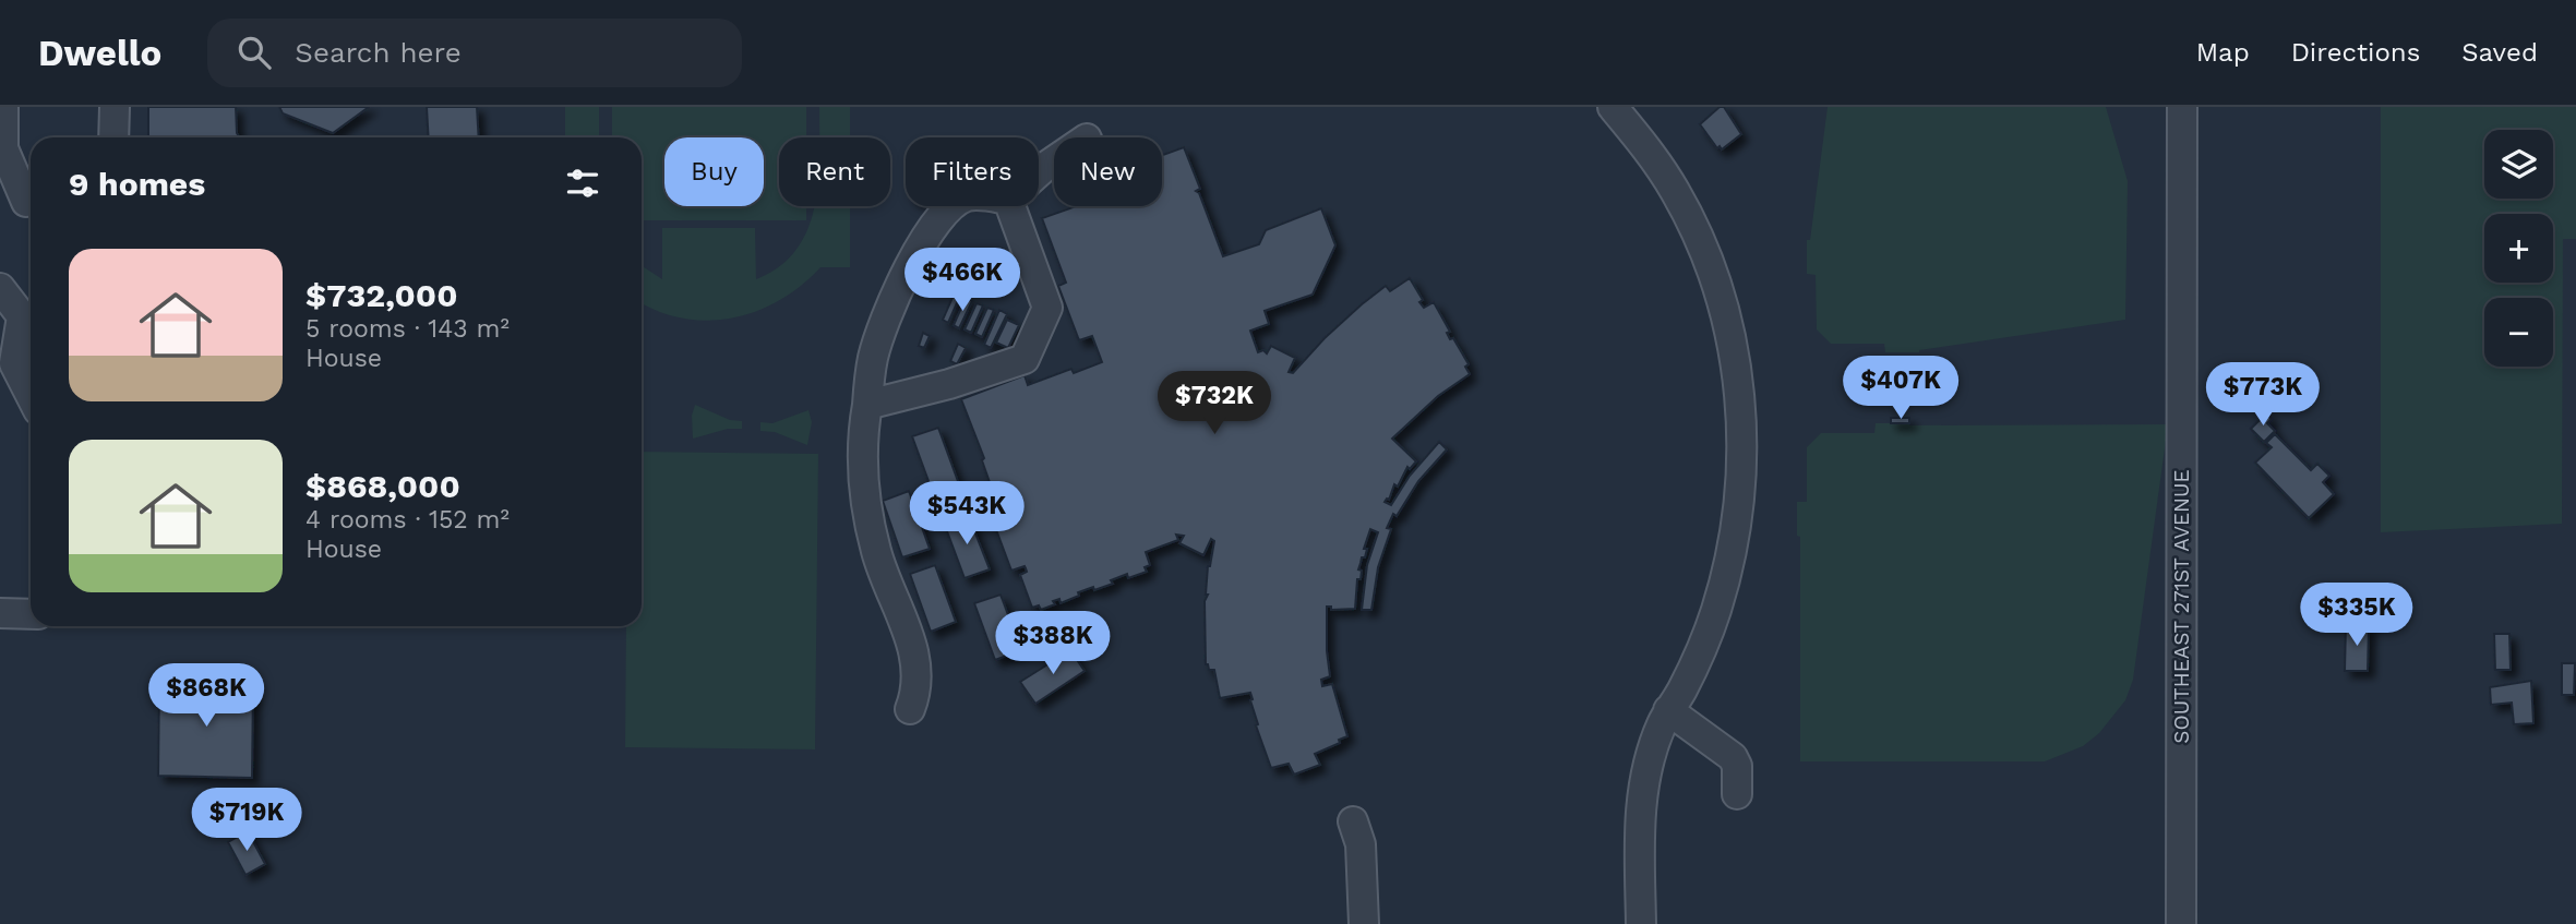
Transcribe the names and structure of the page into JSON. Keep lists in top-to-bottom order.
{
  "streets": {
    "street": ["SOUTHEAST 271ST AVENUE"]
  },
  "page": {
    "header": "Dwello",
    "search": "Search here",
    "nav": ["Map", "Directions", "Saved"],
    "map_buttons": ["+", "−"],
    "chip": [
      "Buy",
      "Rent",
      "Filters",
      "New"
    ],
    "heading": "9 homes",
    "list": [
      {
        "name": "$732,000",
        "note": "5 rooms · 143 m² · House"
      },
      {
        "name": "$868,000",
        "note": "4 rooms · 152 m² · House"
      }
    ],
    "price": [
      "$466K",
      "$407K",
      "$773K",
      "$732K",
      "$543K",
      "$335K",
      "$388K",
      "$868K",
      "$719K"
    ]
  }
}
